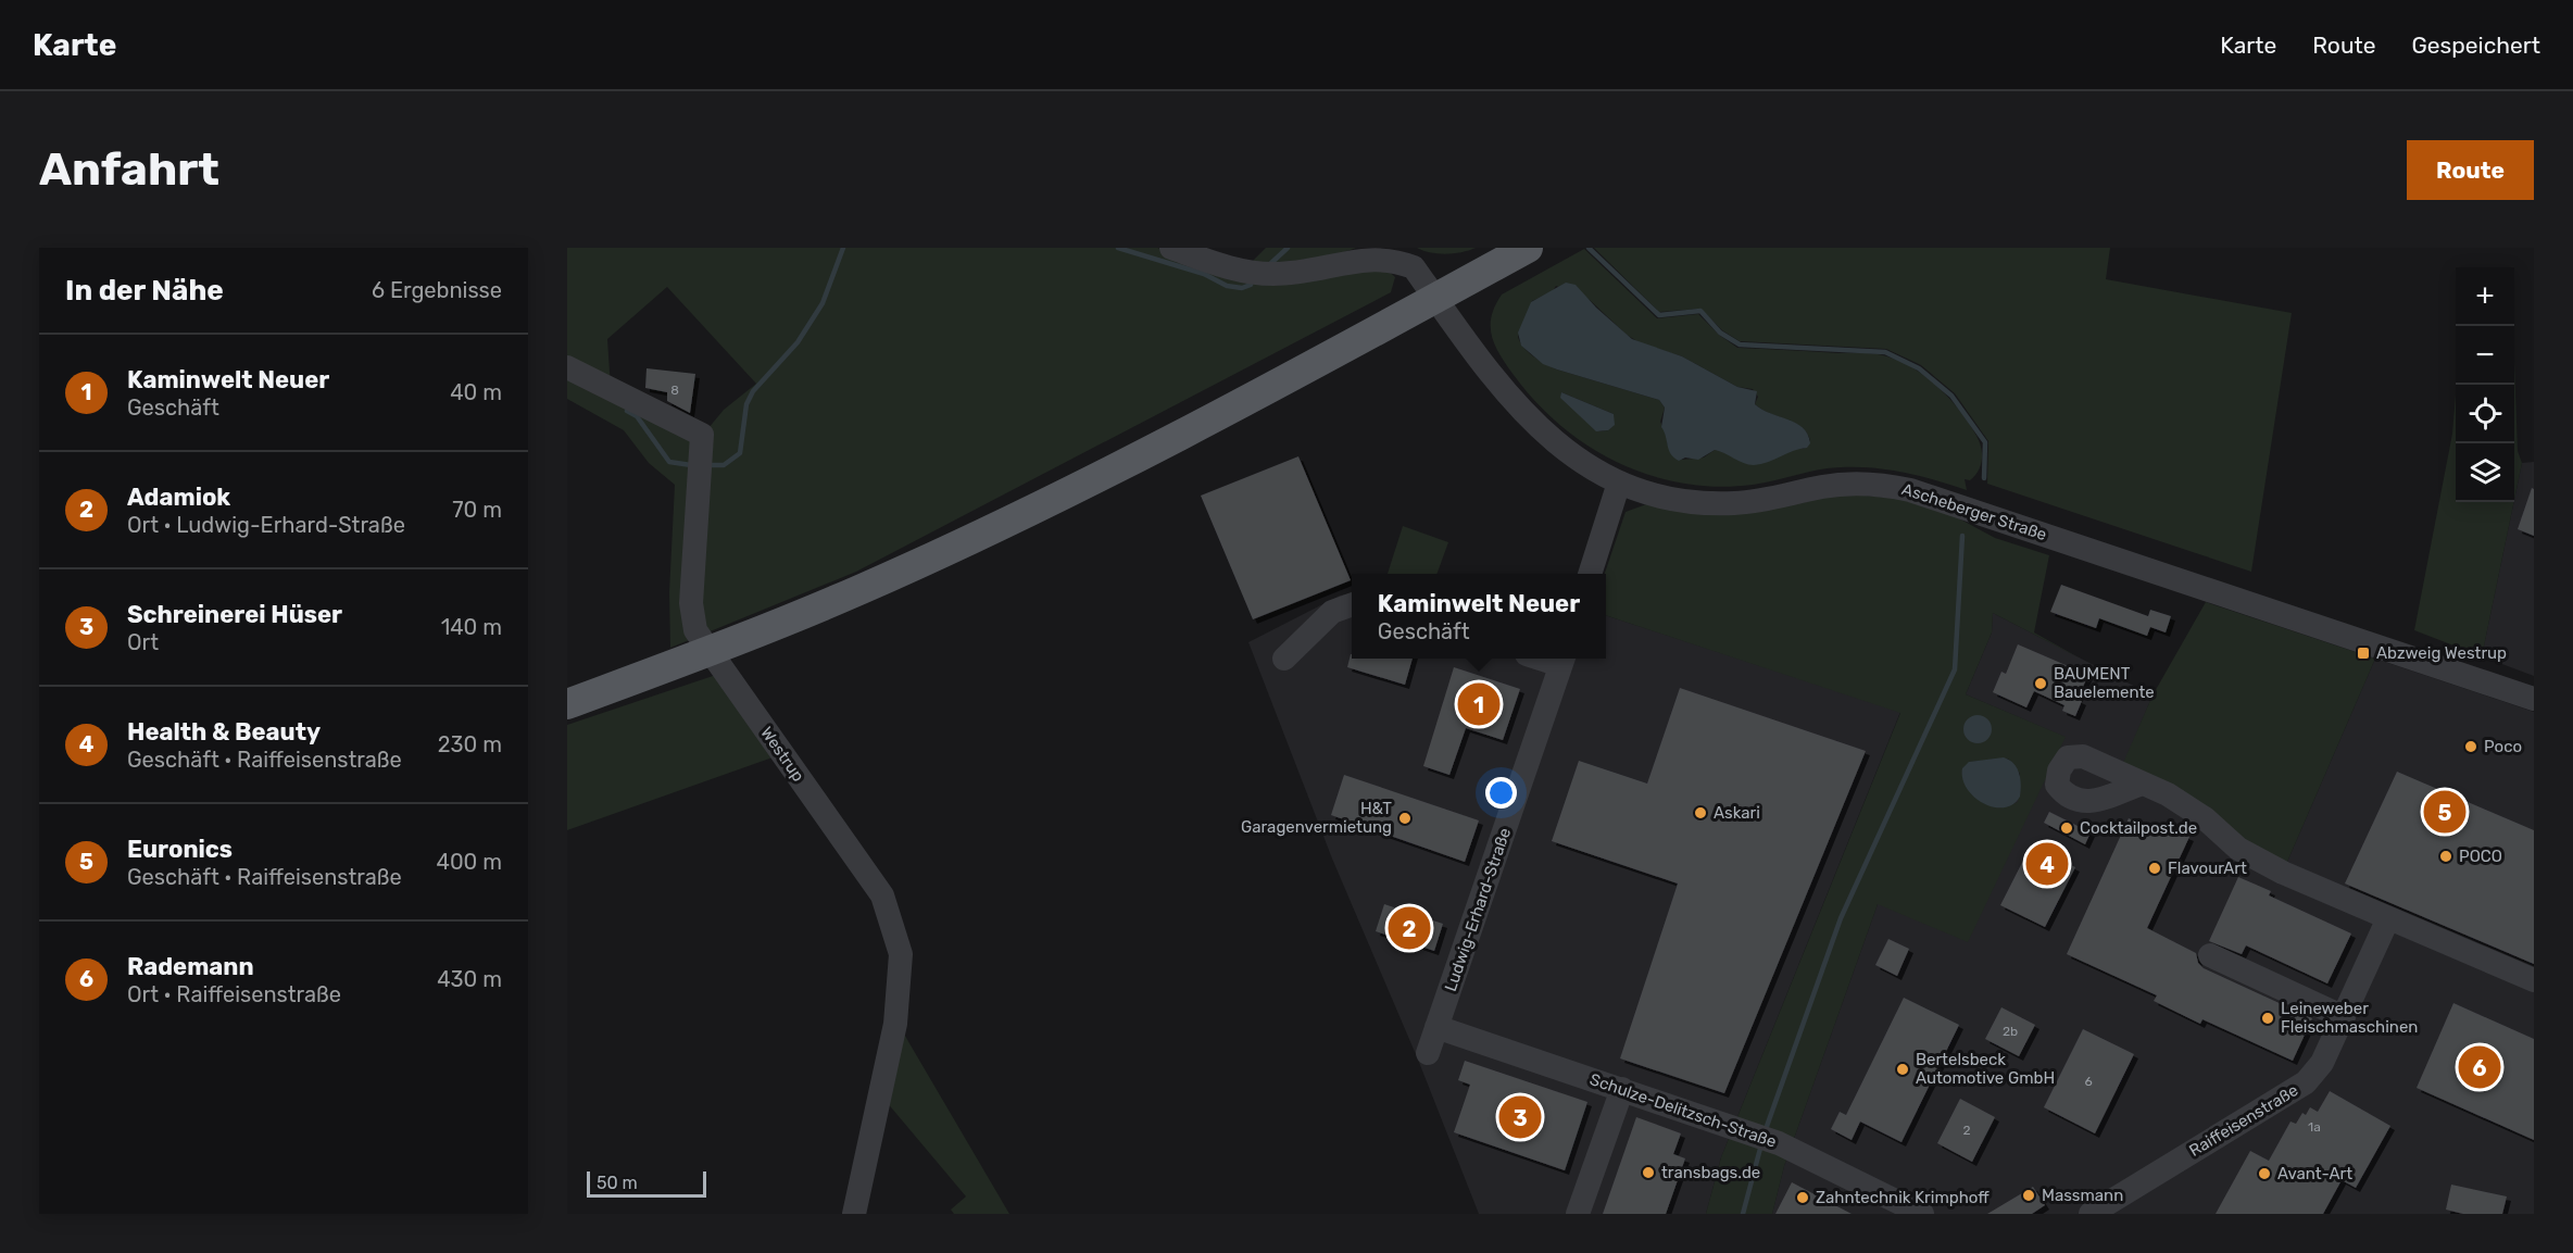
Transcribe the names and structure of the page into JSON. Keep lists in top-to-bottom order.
{
  "streets": {
    "street": [
      "Ascheberger Straße",
      "Westrup",
      "Ludwig-Erhard-Straße",
      "Schulze-Delitzsch-Straße",
      "Raiffeisenstraße"
    ]
  },
  "crossings": [
    ["Ludwig-Erhard-Straße", "Schulze-Delitzsch-Straße"]
  ],
  "places": {
    "transit": ["Abzweig Westrup"],
    "other": [
      "BAUMENT Bauelemente",
      "Poco",
      "Askari",
      "H&T Garagenvermietung",
      "Cocktailpost.de",
      "POCO",
      "FlavourArt",
      "Leineweber Fleischmaschinen",
      "Bertelsbeck Automotive GmbH",
      "transbags.de",
      "Avant-Art",
      "Massmann",
      "Zahntechnik Krimphoff"
    ]
  },
  "house_numbers": [
    "8",
    "2b",
    "6",
    "1a",
    "2"
  ],
  "scale_bar": "50 m",
  "page": {
    "header": "Karte",
    "nav": ["Karte", "Route", "Gespeichert"],
    "buttons": "Route",
    "title": "Anfahrt",
    "heading": ["In der Nähe", "6 Ergebnisse"],
    "map_buttons": ["+", "−"],
    "list": [
      {
        "mark": "1",
        "name": "Kaminwelt Neuer",
        "note": "Geschäft",
        "value": "40 m"
      },
      {
        "mark": "2",
        "name": "Adamiok",
        "note": "Ort · Ludwig-Erhard-Straße",
        "value": "70 m"
      },
      {
        "mark": "3",
        "name": "Schreinerei Hüser",
        "note": "Ort",
        "value": "140 m"
      },
      {
        "mark": "4",
        "name": "Health & Beauty",
        "note": "Geschäft · Raiffeisenstraße",
        "value": "230 m"
      },
      {
        "mark": "5",
        "name": "Euronics",
        "note": "Geschäft · Raiffeisenstraße",
        "value": "400 m"
      },
      {
        "mark": "6",
        "name": "Rademann",
        "note": "Ort · Raiffeisenstraße",
        "value": "430 m"
      }
    ],
    "popup": ["Kaminwelt Neuer", "Geschäft"],
    "pins": [
      "1",
      "5",
      "4",
      "2",
      "6",
      "3"
    ],
    "scale": "50 m"
  }
}
